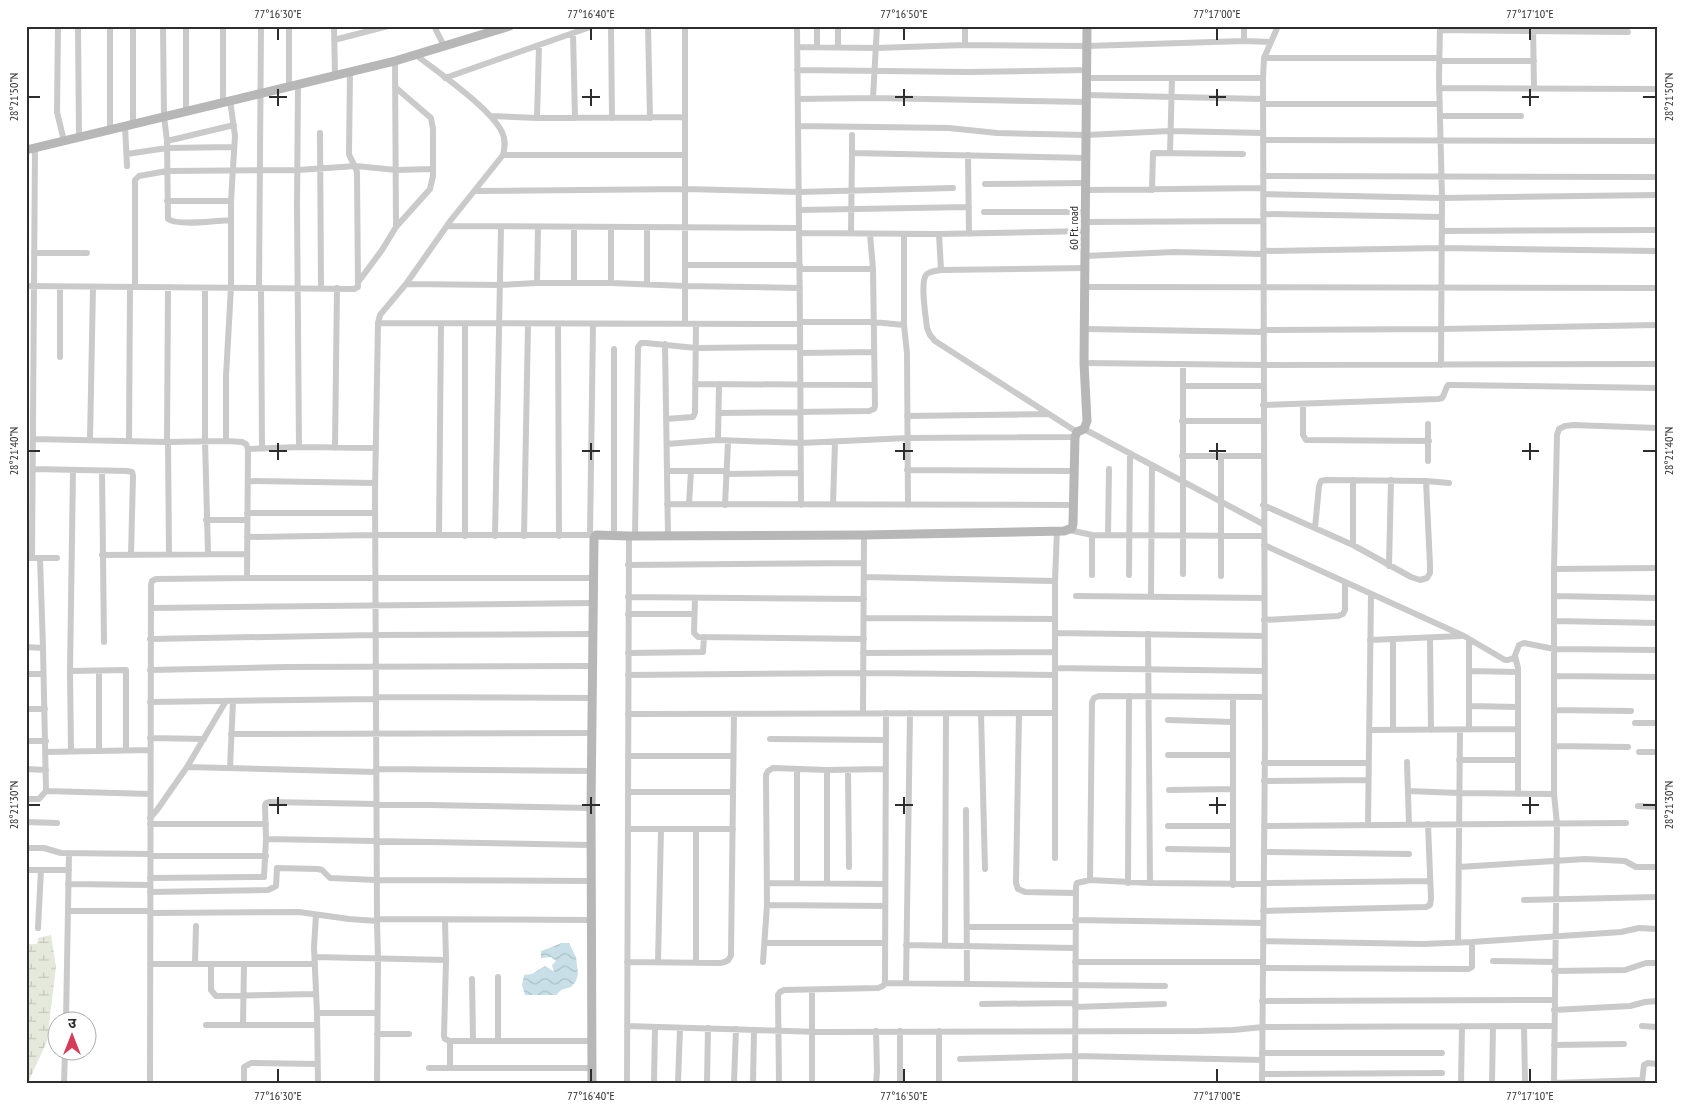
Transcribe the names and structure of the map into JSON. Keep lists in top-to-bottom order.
{
  "streets": {
    "street": ["60 Ft. road"]
  },
  "north": "top",
  "coordinates": [
    "77°16'30\"E",
    "77°16'40\"E",
    "77°16'50\"E",
    "77°17'00\"E",
    "77°17'10\"E",
    "28°21'50\"N",
    "28°21'40\"N",
    "28°21'30\"N"
  ]
}
